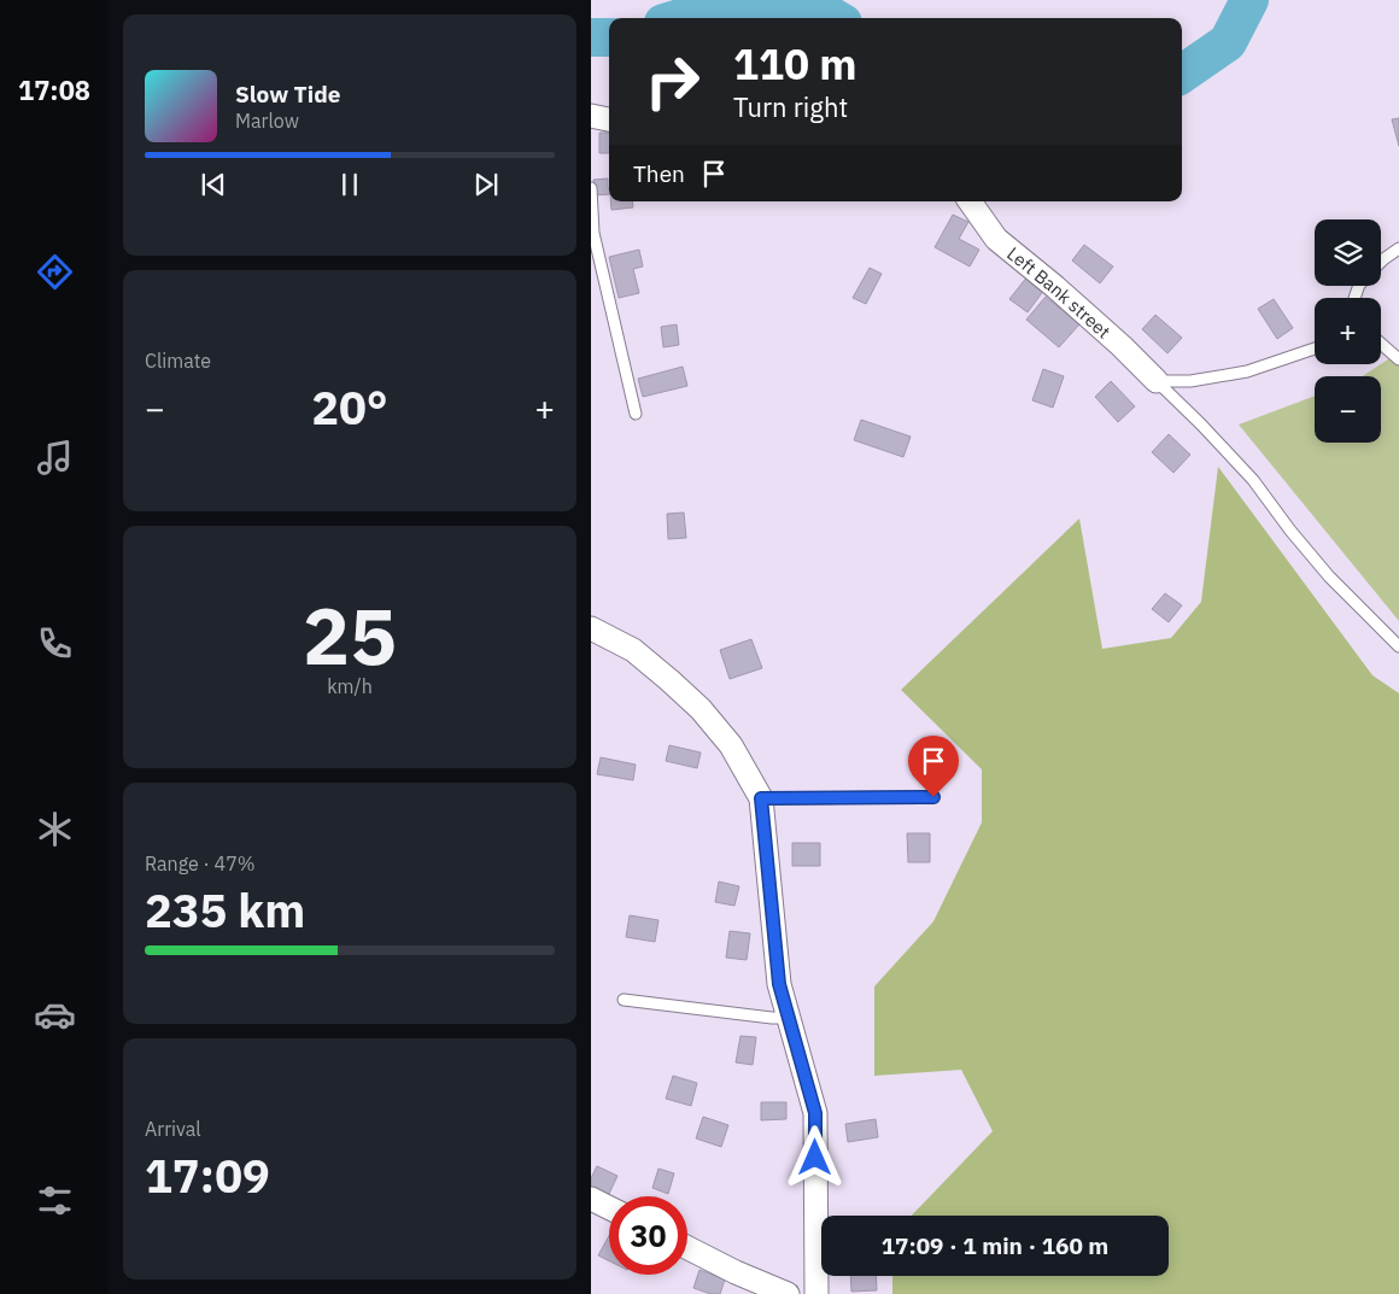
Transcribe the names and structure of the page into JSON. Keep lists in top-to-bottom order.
{
  "streets": {
    "street": ["Left Bank street"]
  },
  "page": {
    "tabs": "17:08",
    "turn": ["110 m", "Turn right"],
    "song": ["Slow Tide", "Marlow"],
    "then": "Then",
    "map_buttons": ["+", "−"],
    "tile": [
      "Climate",
      ["25", "km/h"],
      ["Range · 47%", "235 km"],
      ["Arrival", "17:09"]
    ],
    "heat": ["−", "20°", "+"],
    "limit": "30",
    "trip": "17:09 · 1 min · 160 m"
  }
}
